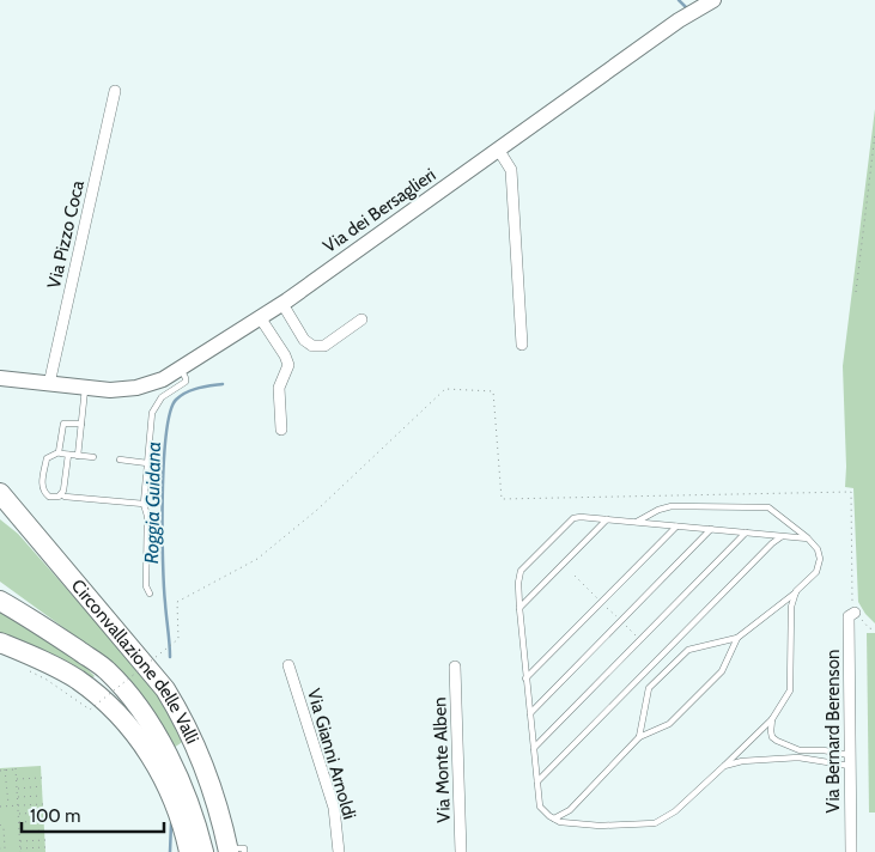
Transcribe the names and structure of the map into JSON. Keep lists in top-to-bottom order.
{
  "streets": {
    "highway": ["Circonvallazione delle Valli"],
    "street": [
      "Via dei Bersaglieri",
      "Via Pizzo Coca",
      "Via Bernard Berenson",
      "Via Gianni Arnoldi",
      "Via Monte Alben"
    ]
  },
  "crossings": [
    ["Via dei Bersaglieri", "Via Pizzo Coca"]
  ],
  "water": ["Roggia Guidana"],
  "scale_bar": "100 m"
}
